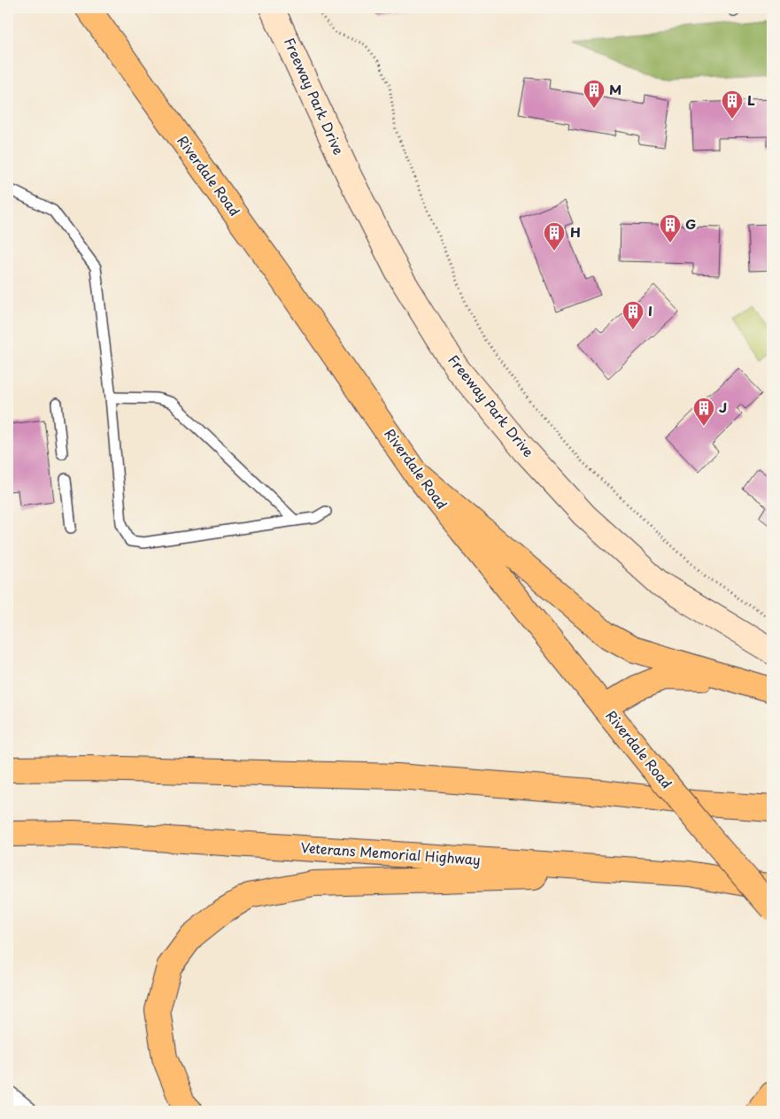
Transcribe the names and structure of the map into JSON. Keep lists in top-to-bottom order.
{
  "streets": {
    "main road": ["Riverdale Road", "Veterans Memorial Highway"],
    "street": ["Freeway Park Drive"]
  },
  "places": {
    "building": [
      "M",
      "L",
      "G",
      "H",
      "I",
      "J"
    ]
  }
}
